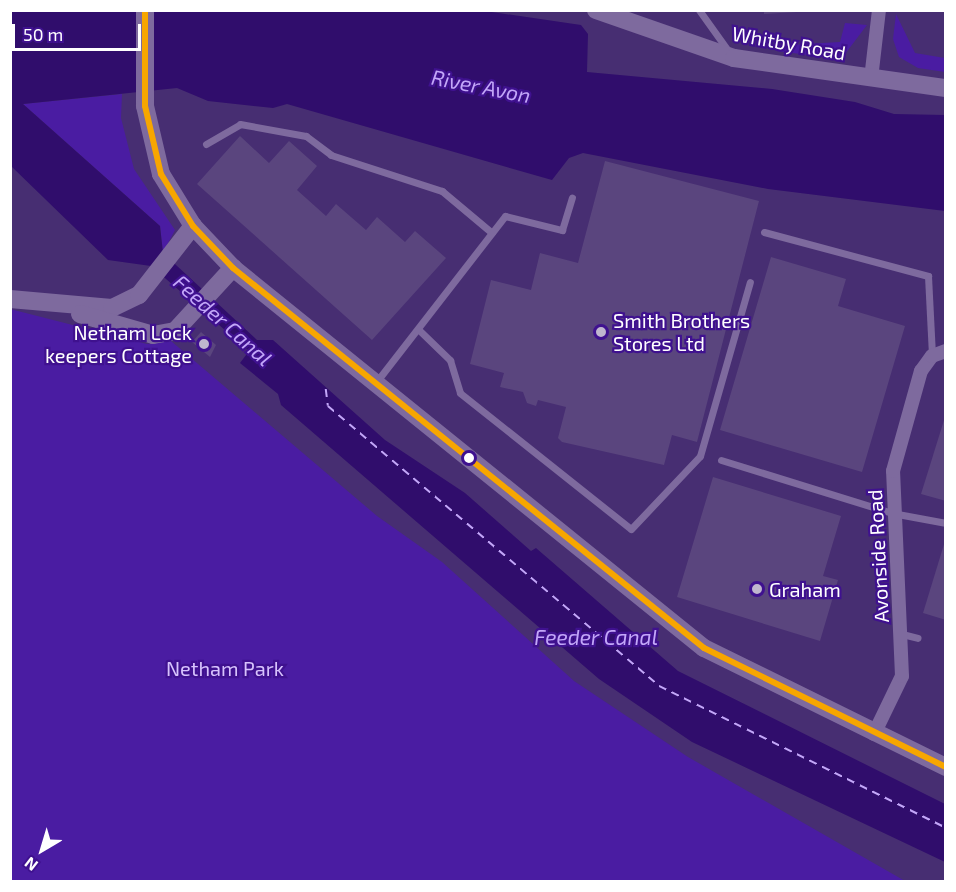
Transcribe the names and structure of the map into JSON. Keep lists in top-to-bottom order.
{
  "streets": {
    "street": ["Whitby Road", "Avonside Road"]
  },
  "water": ["River Avon", "Feeder Canal"],
  "parks": ["Netham Park"],
  "places": ["Smith Brothers Stores Ltd", "Netham Lock keepers Cottage", "Graham"],
  "scale_bar": "50 m",
  "north": "bottom left"
}
